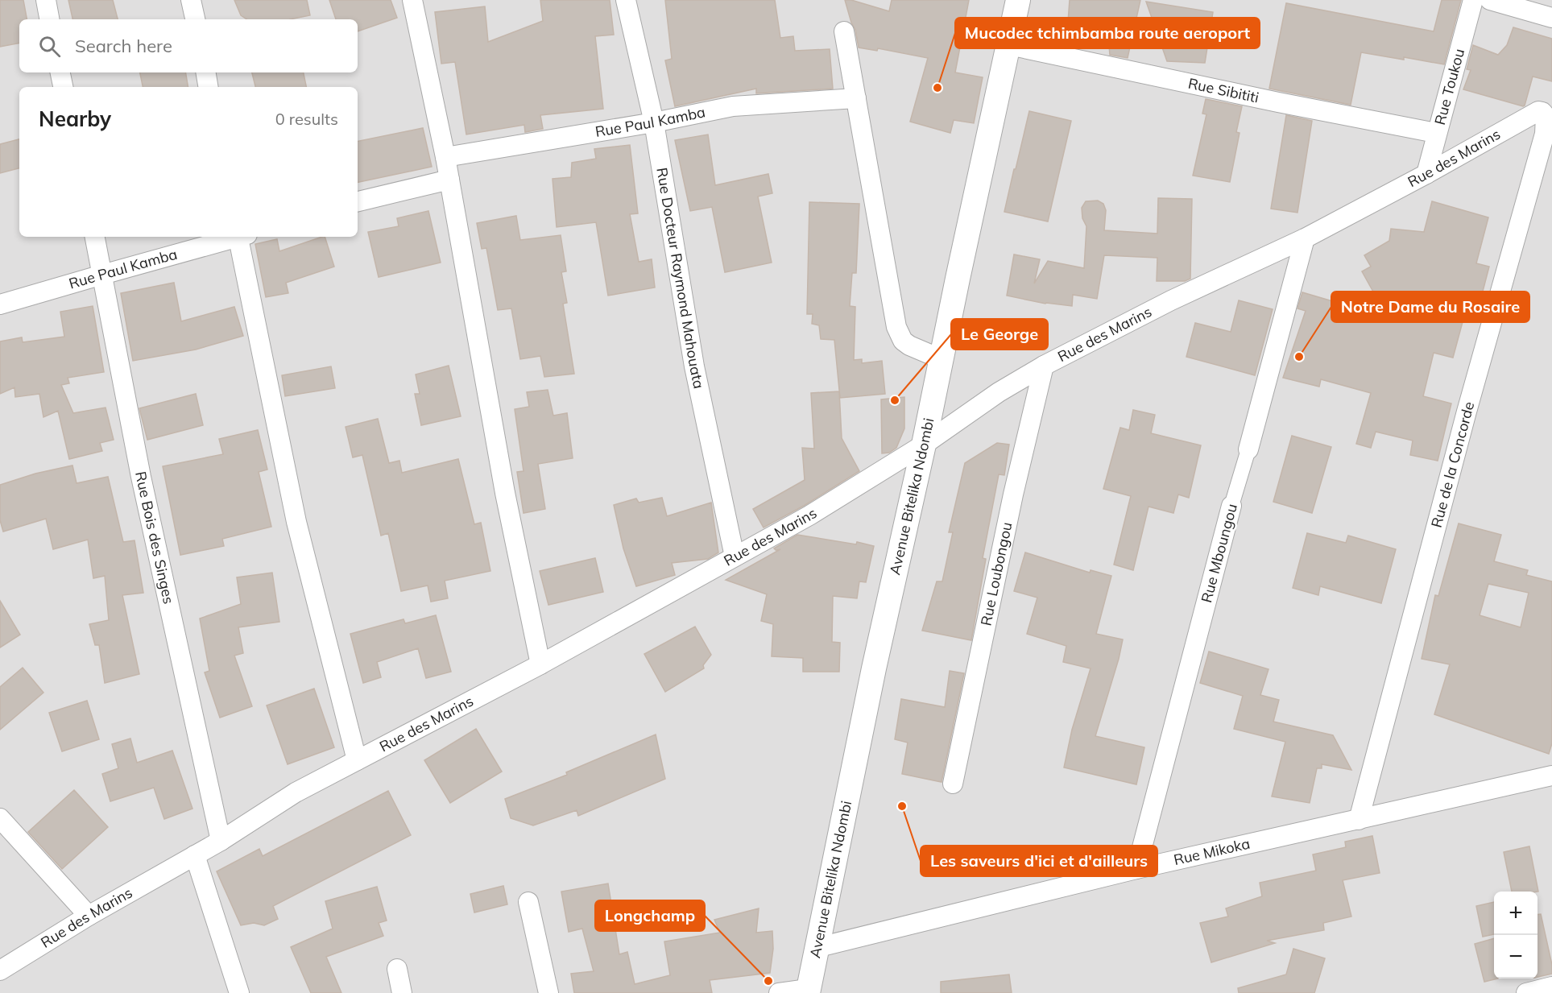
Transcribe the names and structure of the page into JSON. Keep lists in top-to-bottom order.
{
  "streets": {
    "street": [
      "Rue Toukou",
      "Rue Sibititi",
      "Rue Paul Kamba",
      "Rue des Marins",
      "Rue Docteur Raymond Mahouata",
      "Rue de la Concorde",
      "Avenue Bitelika Ndombi",
      "Rue Bois des Singes",
      "Rue Mboungou",
      "Rue Loubongou",
      "Rue Mikoka"
    ]
  },
  "crossings": [
    ["Rue Toukou", "Rue Sibititi"],
    ["Rue Toukou", "Rue des Marins"],
    ["Rue Sibititi", "Avenue Bitelika Ndombi"],
    ["Rue Paul Kamba", "Rue Docteur Raymond Mahouata"],
    ["Rue Paul Kamba", "Rue Bois des Singes"],
    ["Rue des Marins", "Rue Docteur Raymond Mahouata"],
    ["Rue des Marins", "Rue de la Concorde"],
    ["Rue des Marins", "Avenue Bitelika Ndombi"],
    ["Rue des Marins", "Rue Bois des Singes"],
    ["Rue des Marins", "Rue Mboungou"],
    ["Rue des Marins", "Rue Loubongou"],
    ["Rue de la Concorde", "Rue Mikoka"],
    ["Avenue Bitelika Ndombi", "Rue Mikoka"],
    ["Rue Mboungou", "Rue Mikoka"]
  ],
  "places": [
    "Mucodec tchimbamba route aeroport",
    "Notre Dame du Rosaire",
    "Le George",
    "Les saveurs d'ici et d'ailleurs",
    "Longchamp"
  ],
  "page": {
    "search": "Search here",
    "heading": ["Nearby", "0 results"],
    "map_buttons": ["+", "−"]
  }
}
